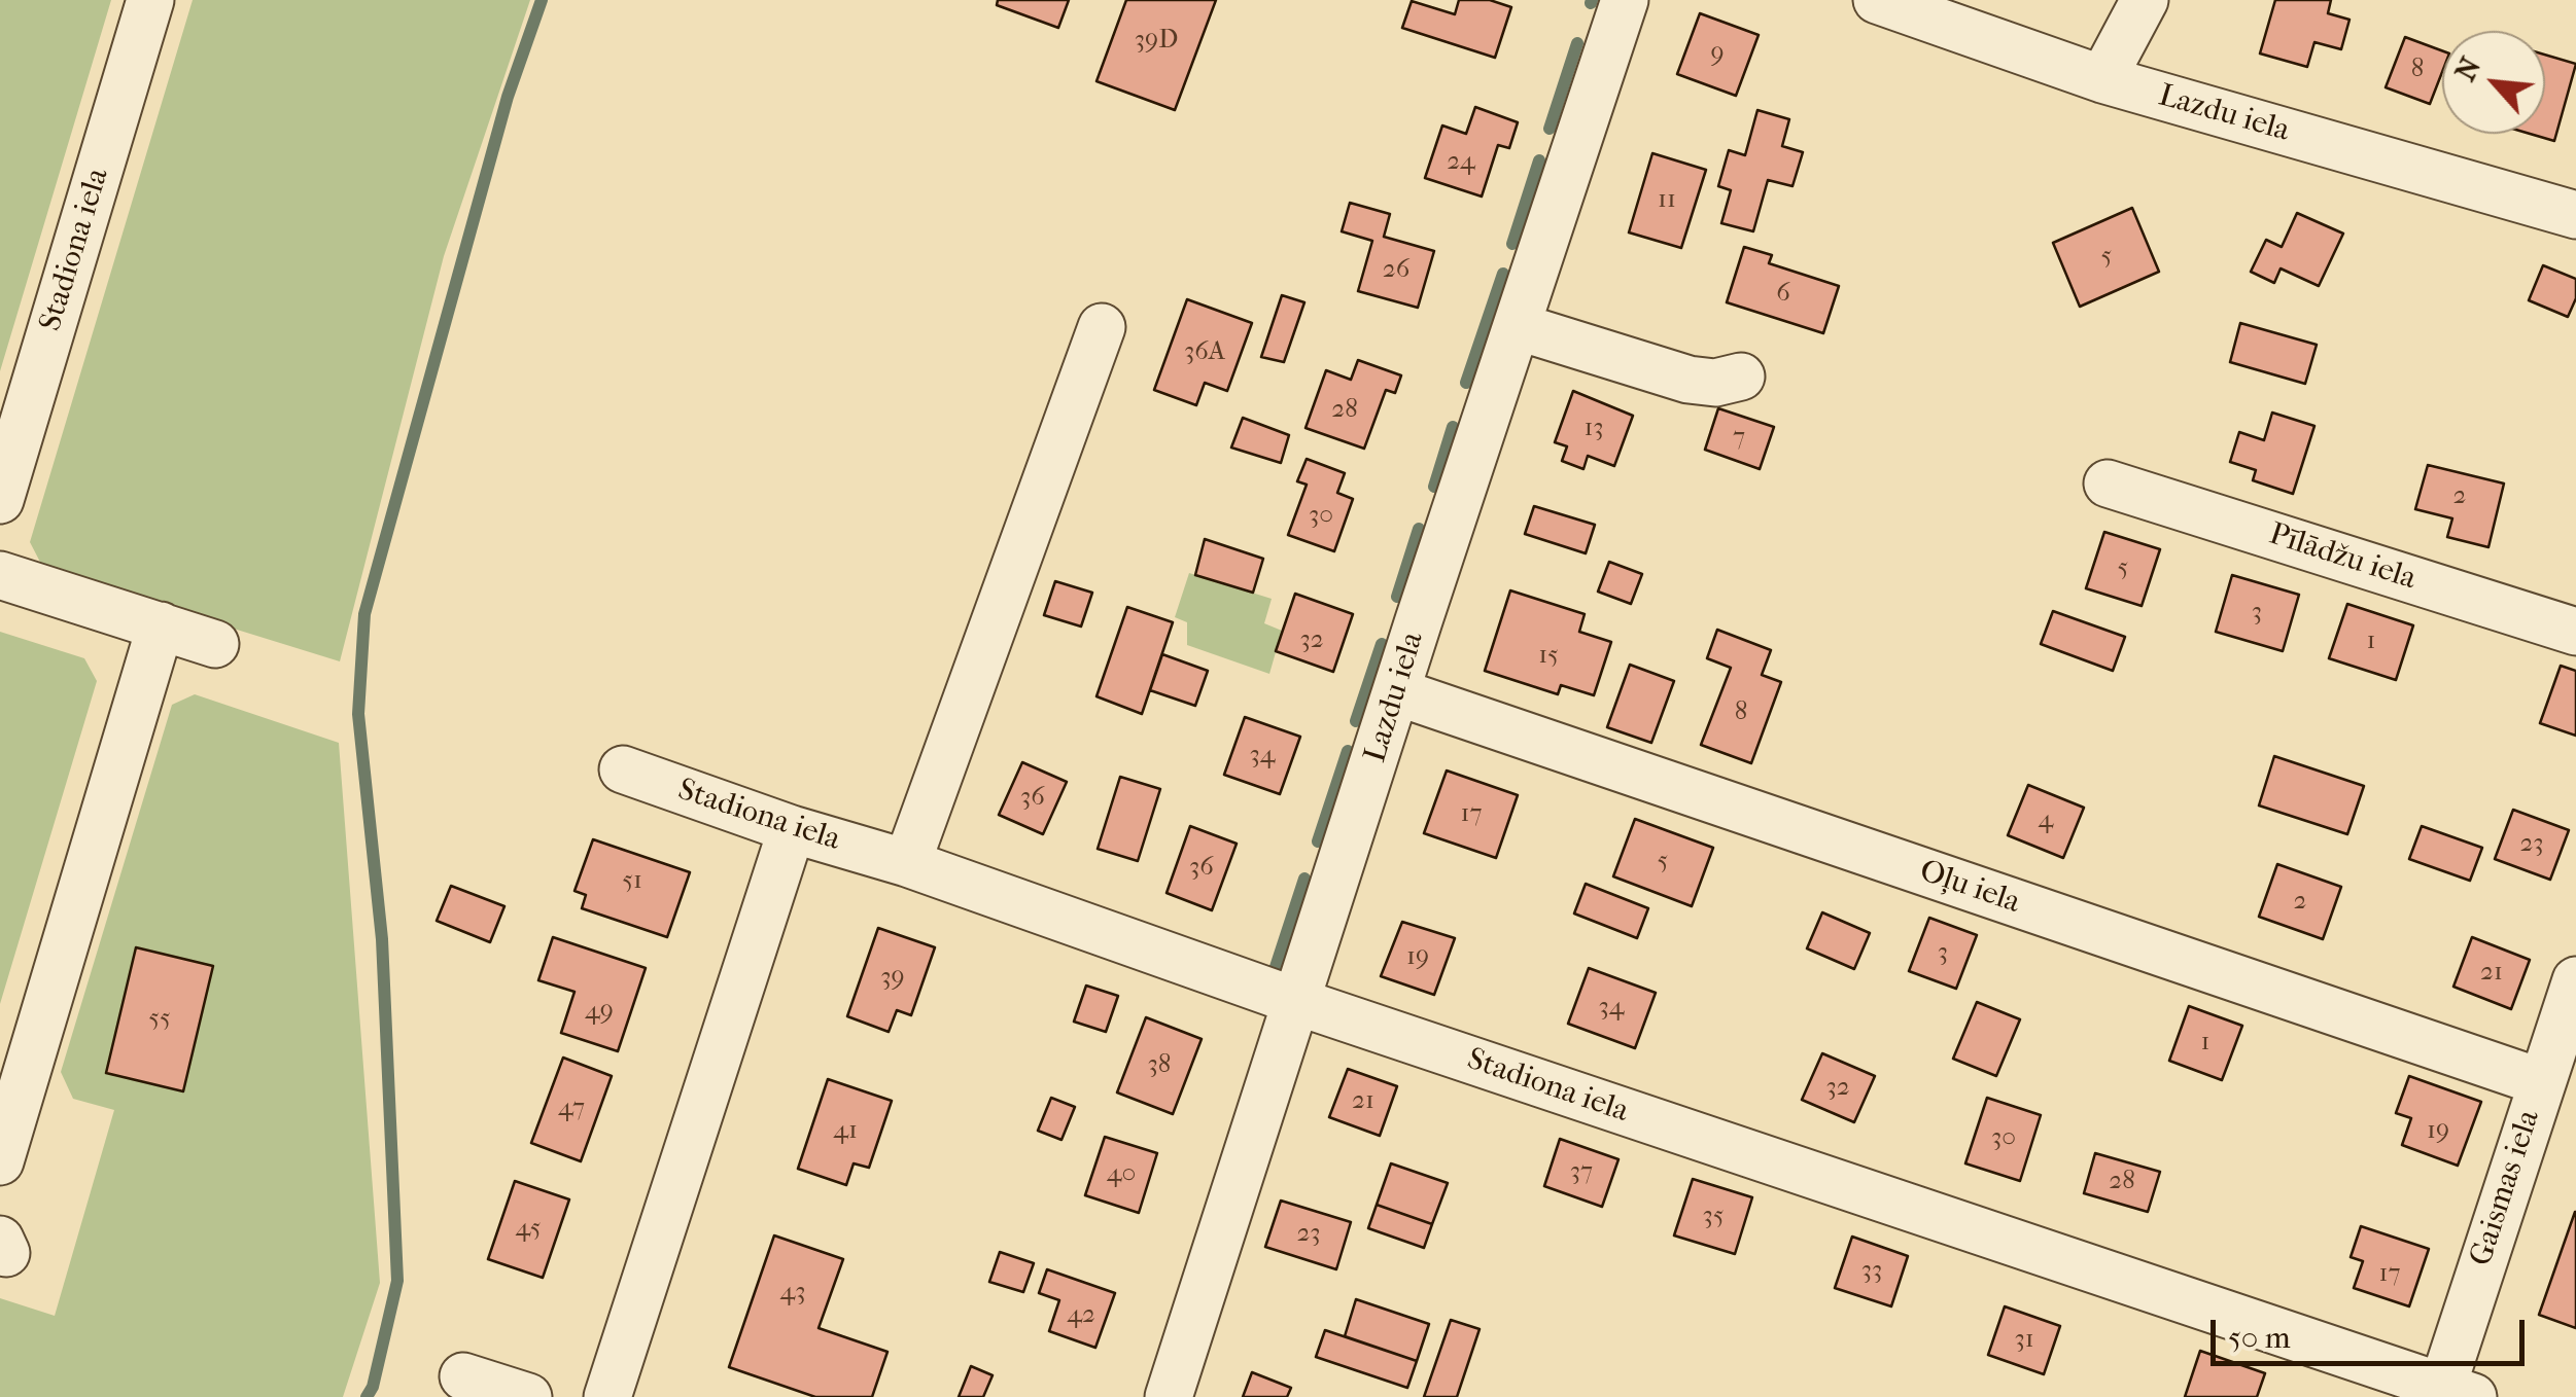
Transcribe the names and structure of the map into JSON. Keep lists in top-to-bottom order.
{
  "streets": {
    "street": [
      "Lazdu iela",
      "Stadiona iela",
      "Pīlādžu iela",
      "Oļu iela",
      "Gaismas iela"
    ]
  },
  "crossings": [
    ["Lazdu iela", "Stadiona iela"],
    ["Lazdu iela", "Oļu iela"],
    ["Stadiona iela", "Gaismas iela"],
    ["Oļu iela", "Gaismas iela"]
  ],
  "house_numbers": [
    "39D",
    "9",
    "8",
    "24",
    "11",
    "5",
    "26",
    "6",
    "36A",
    "28",
    "13",
    "7",
    "2",
    "30",
    "5",
    "3",
    "32",
    "1",
    "15",
    "8",
    "34",
    "36",
    "17",
    "4",
    "23",
    "5",
    "36",
    "51",
    "2",
    "3",
    "19",
    "21",
    "39",
    "34",
    "49",
    "55",
    "1",
    "38",
    "32",
    "21",
    "47",
    "41",
    "19",
    "30",
    "37",
    "40",
    "28",
    "35",
    "45",
    "23",
    "33",
    "17",
    "43",
    "42",
    "31"
  ],
  "scale_bar": "50 m",
  "north": "top left"
}
